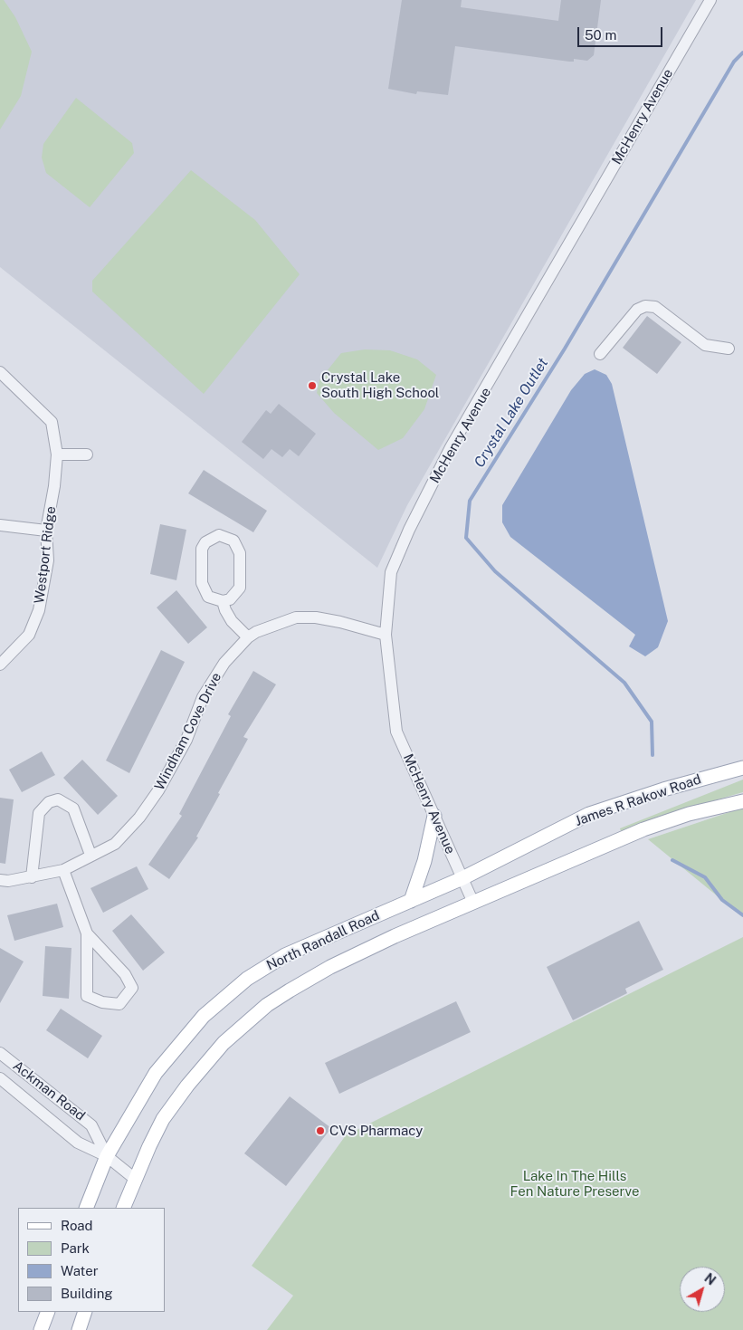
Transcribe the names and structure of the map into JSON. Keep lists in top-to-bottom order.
{
  "streets": {
    "main road": ["James R Rakow Road", "North Randall Road"],
    "street": [
      "McHenry Avenue",
      "Westport Ridge",
      "Windham Cove Drive",
      "Ackman Road"
    ]
  },
  "crossings": [
    ["McHenry Avenue", "Windham Cove Drive"],
    ["McHenry Avenue", "James R Rakow Road"],
    ["McHenry Avenue", "North Randall Road"],
    ["James R Rakow Road", "North Randall Road"],
    ["North Randall Road", "Ackman Road"]
  ],
  "water": ["Crystal Lake Outlet"],
  "parks": ["Lake In The Hills Fen Nature Preserve"],
  "places": ["Crystal Lake South High School", "CVS Pharmacy"],
  "legend": [
    "Road",
    "Park",
    "Water",
    "Building"
  ],
  "scale_bar": "50 m",
  "north": "top right"
}
